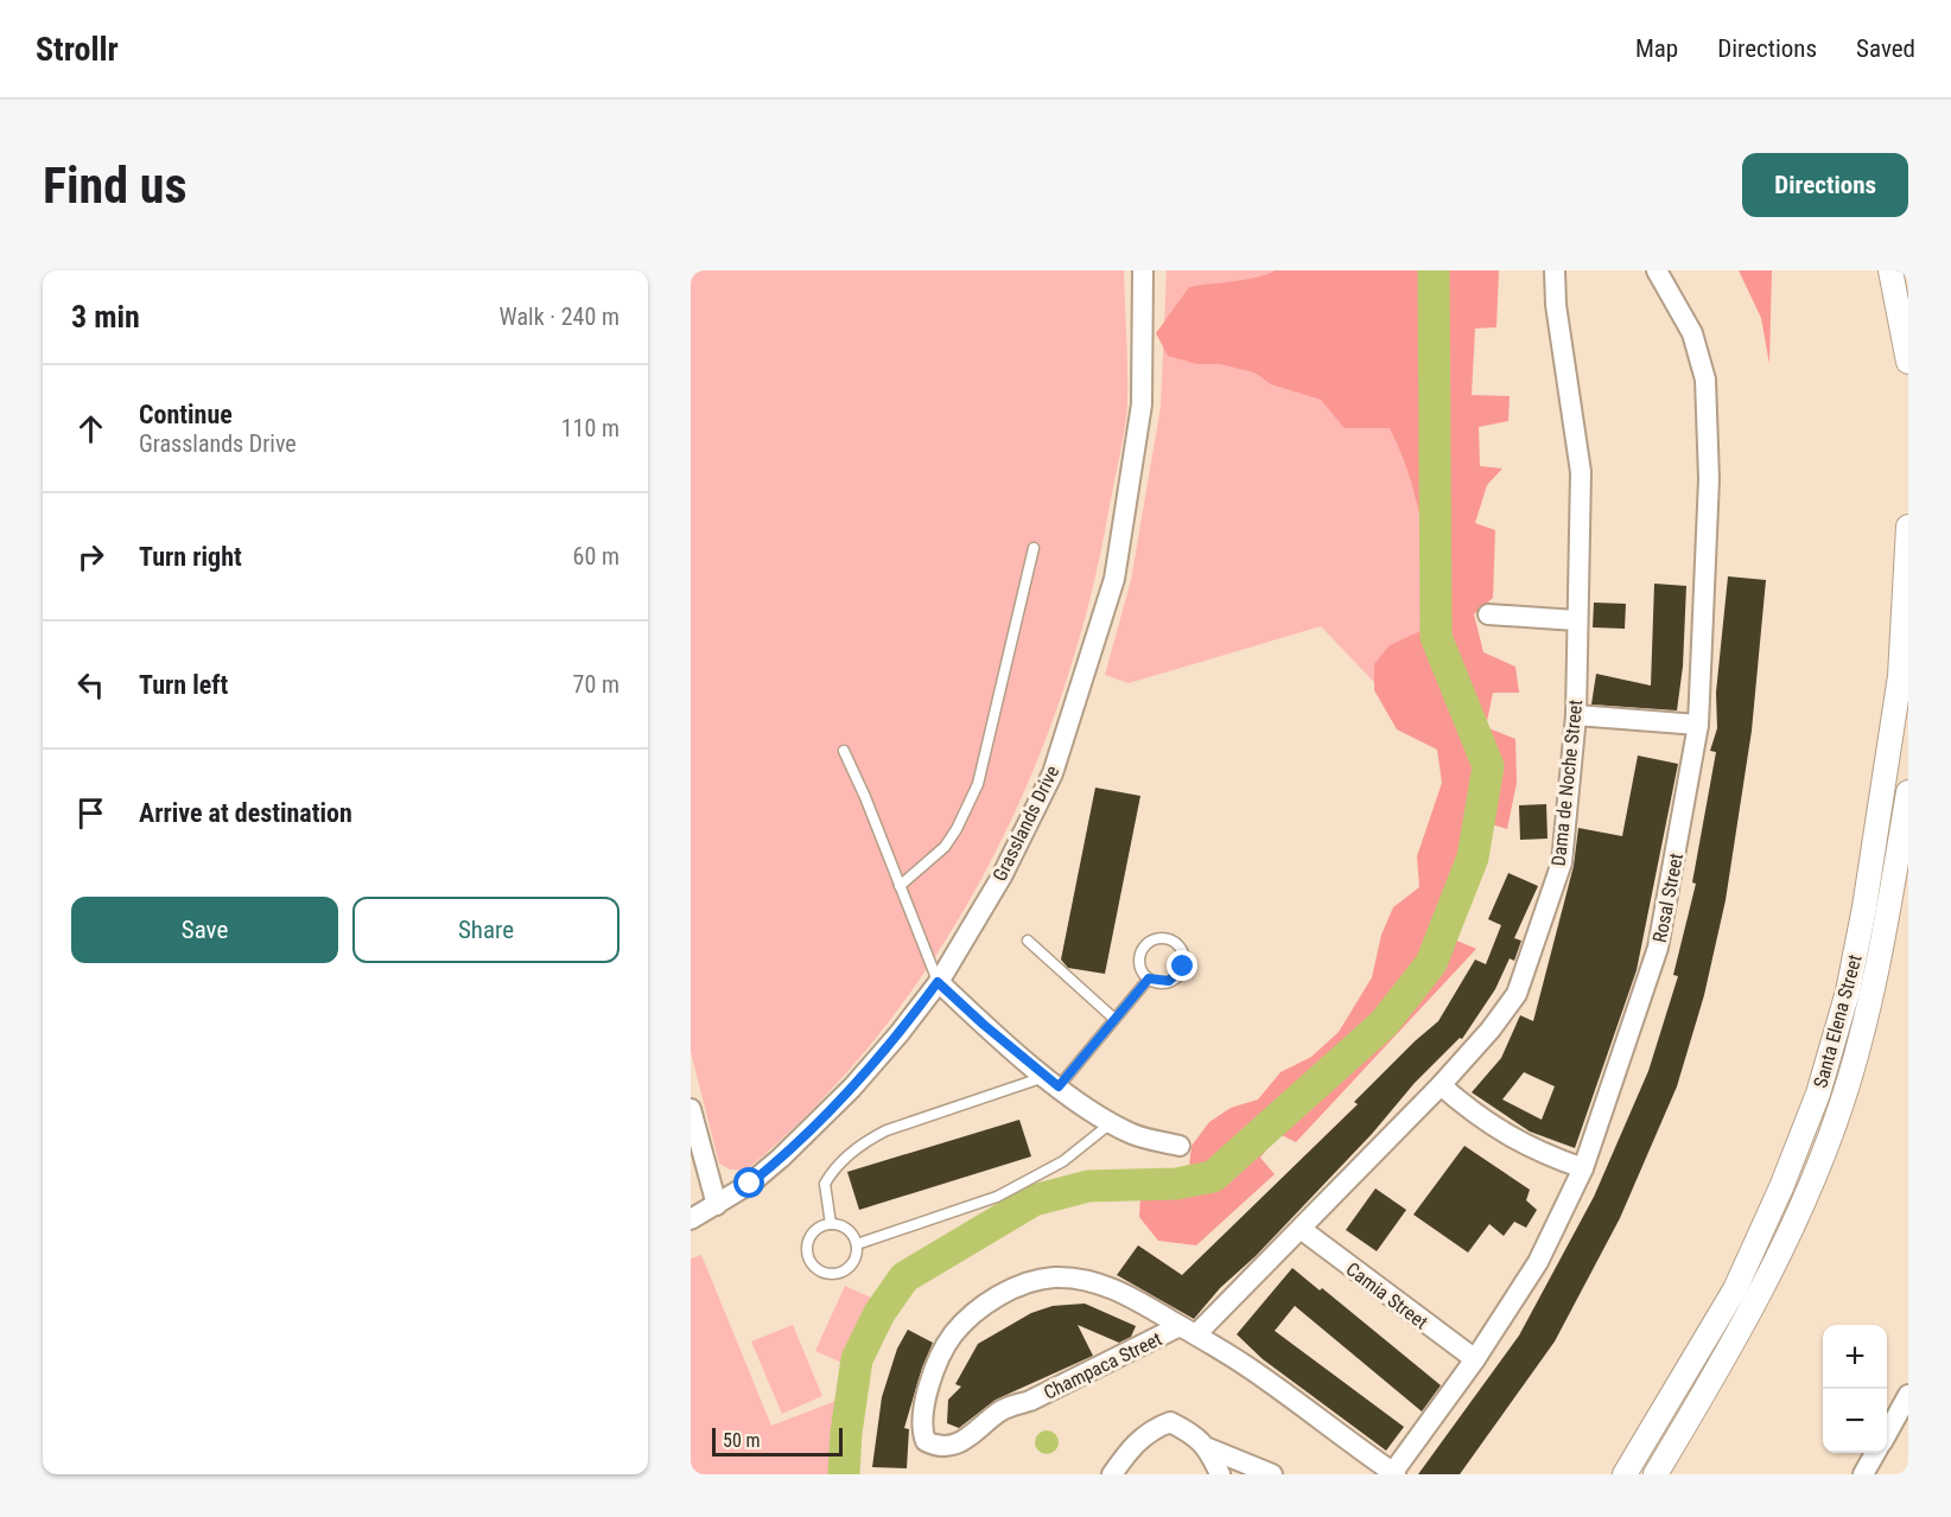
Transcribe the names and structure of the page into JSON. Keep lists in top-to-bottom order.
{
  "streets": {
    "street": [
      "Dama de Noche Street",
      "Grasslands Drive",
      "Rosal Street",
      "Santa Elena Street",
      "Camia Street",
      "Champaca Street"
    ]
  },
  "crossings": [
    ["Dama de Noche Street", "Camia Street"],
    ["Dama de Noche Street", "Champaca Street"],
    ["Rosal Street", "Camia Street"]
  ],
  "scale_bar": "50 m",
  "page": {
    "header": "Strollr",
    "nav": ["Map", "Directions", "Saved"],
    "buttons": [
      "Directions",
      ["Save", "Share"]
    ],
    "title": "Find us",
    "heading": ["3 min", "Walk · 240 m"],
    "list": [
      ["Continue", "Grasslands Drive", "110 m"],
      ["Turn right", "60 m"],
      ["Turn left", "70 m"],
      "Arrive at destination"
    ],
    "map_buttons": ["+", "−"],
    "scale": "50 m"
  }
}
